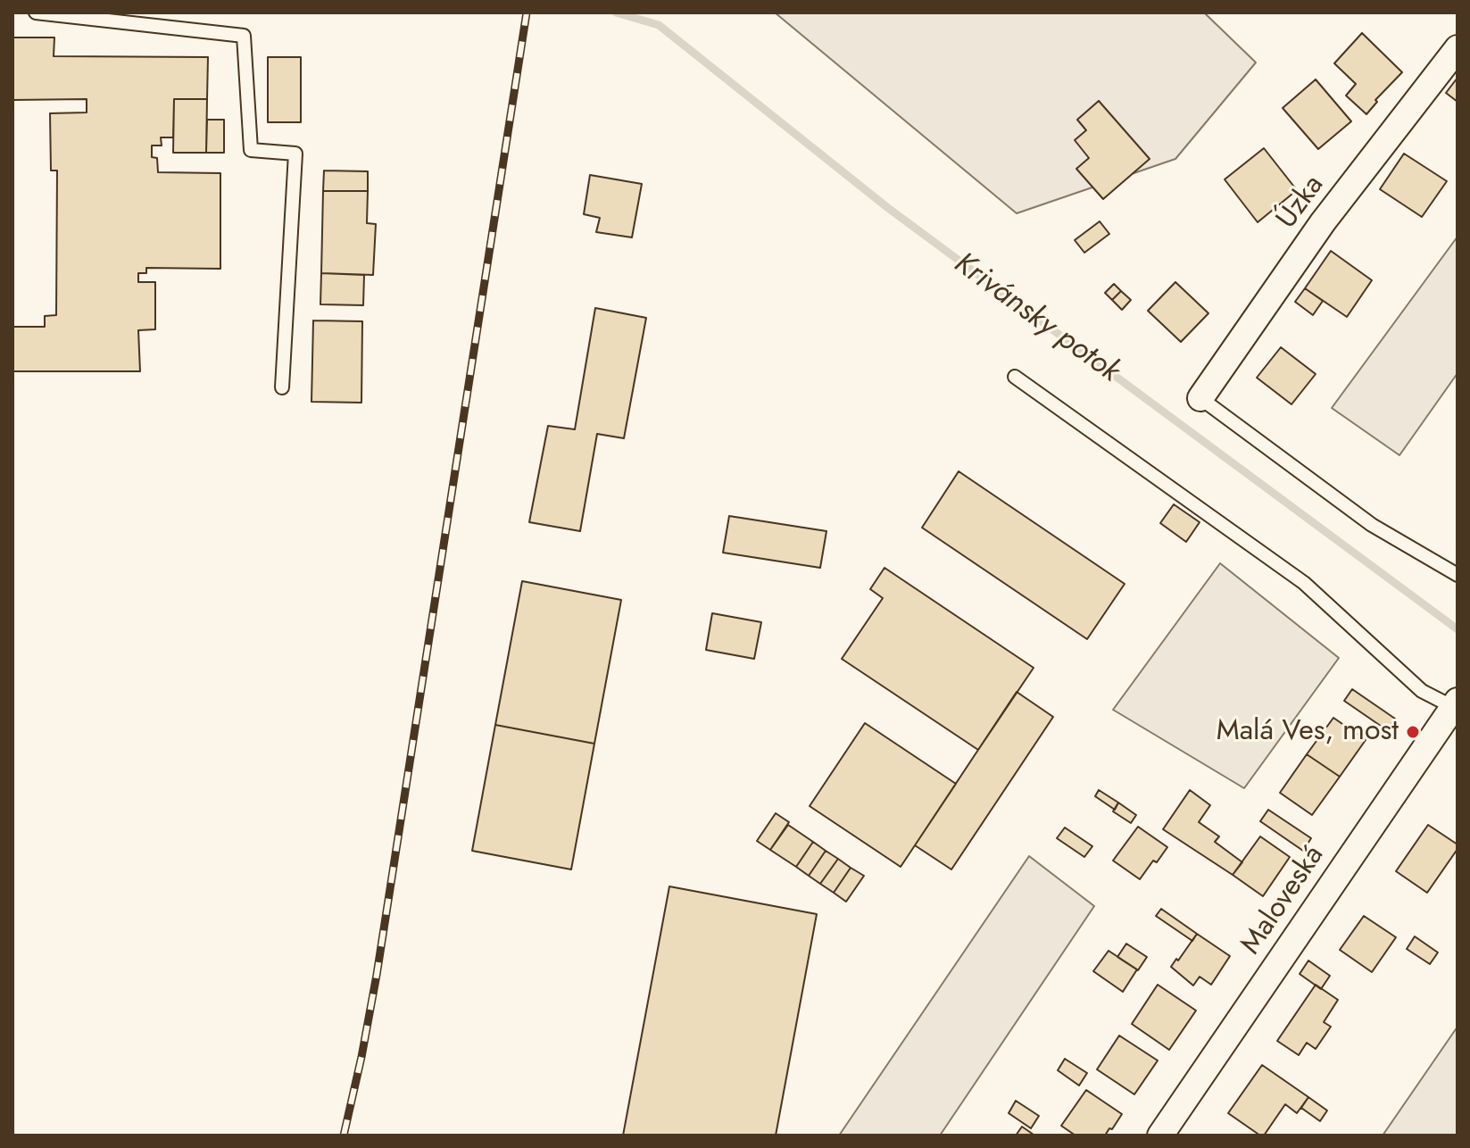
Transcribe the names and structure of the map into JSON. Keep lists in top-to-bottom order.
{
  "streets": {
    "street": ["Úzka", "Maloveská"]
  },
  "water": ["Krivánsky potok"],
  "places": ["Malá Ves, most"]
}
